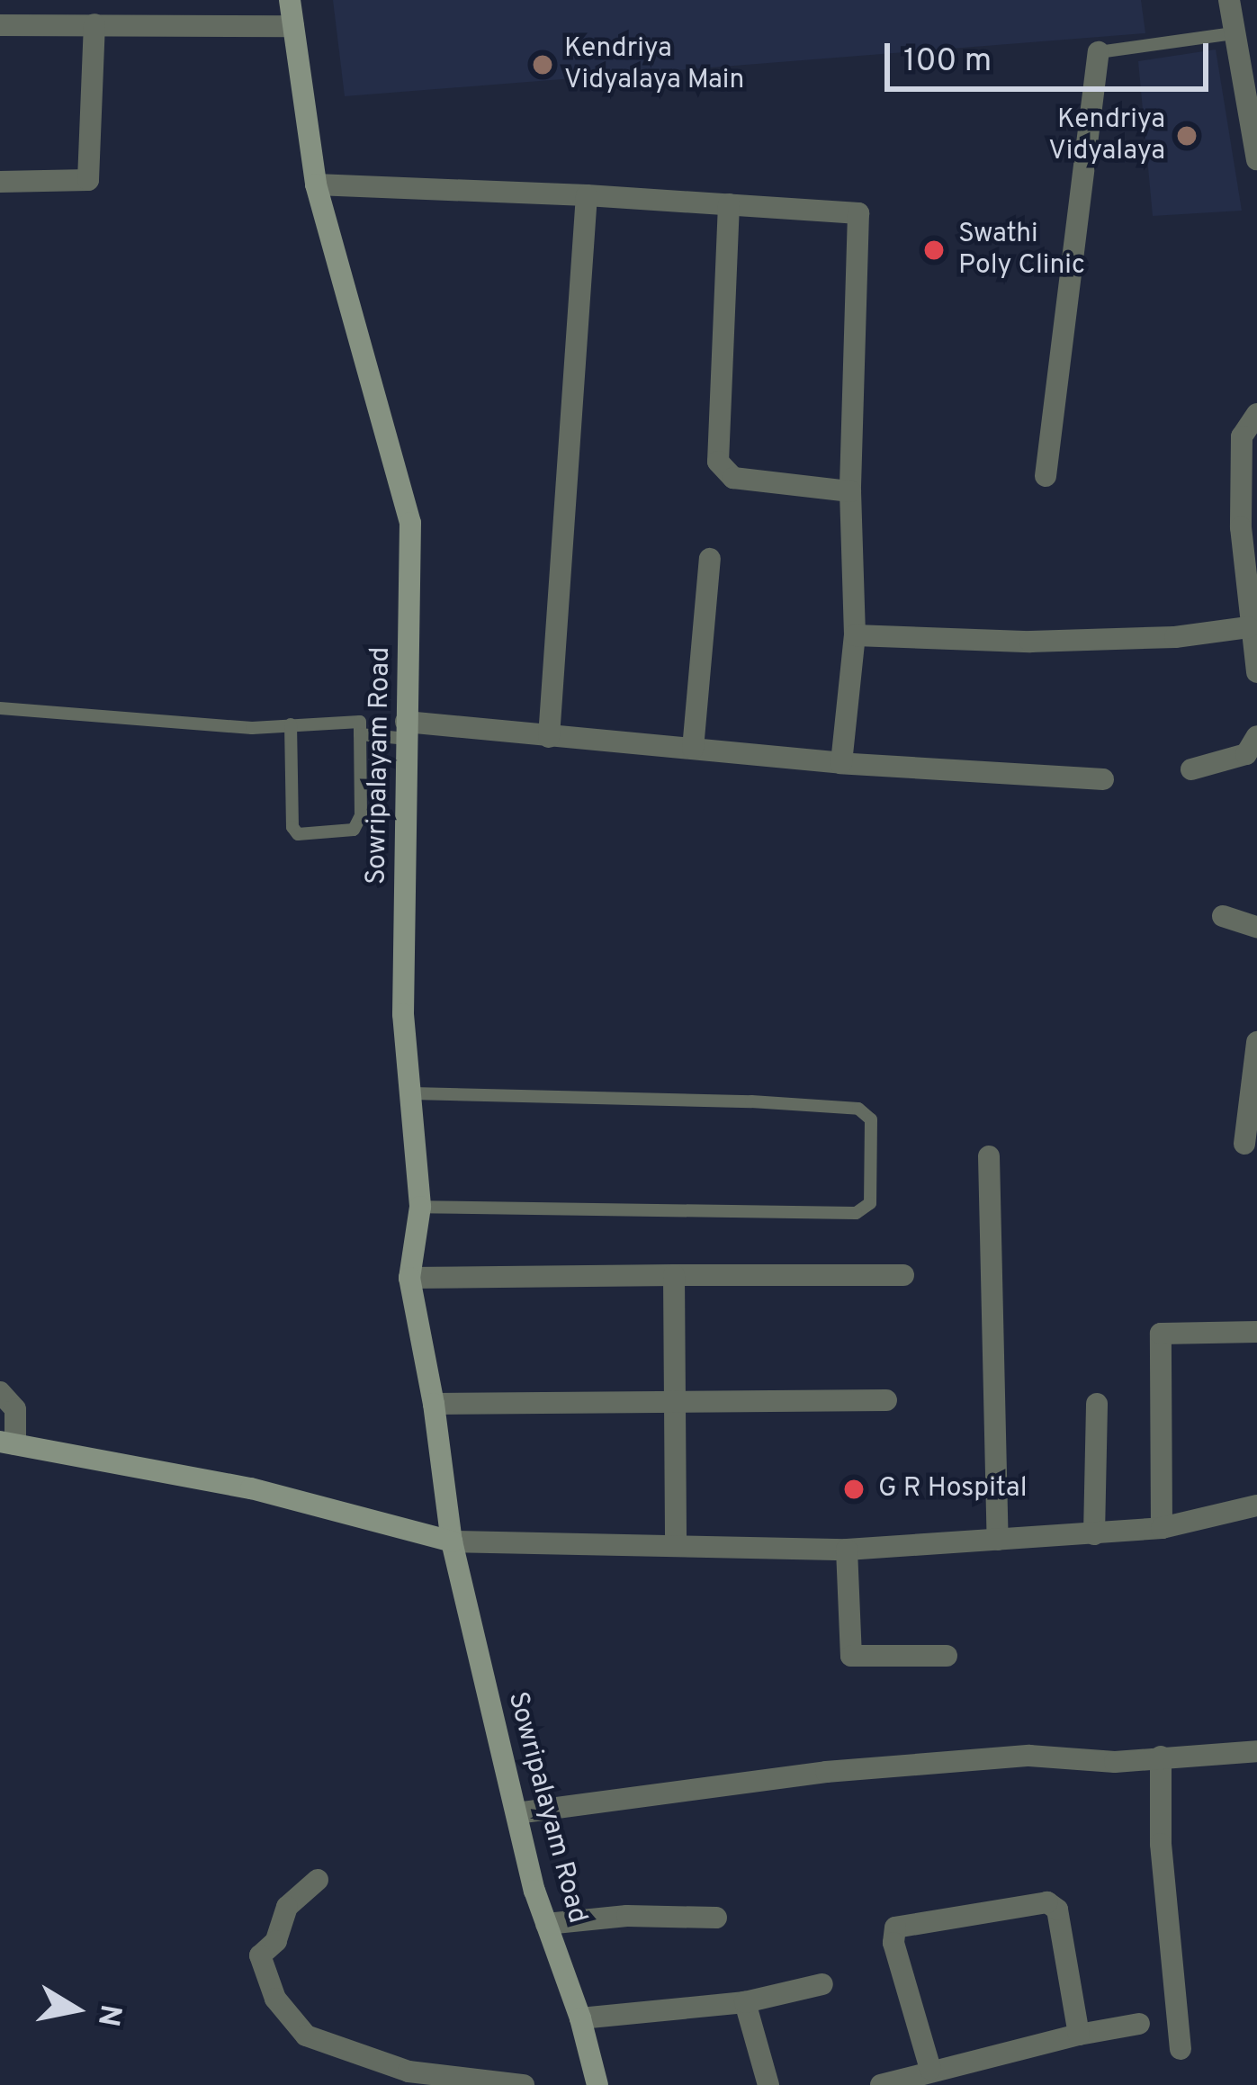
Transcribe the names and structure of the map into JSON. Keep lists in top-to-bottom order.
{
  "streets": {
    "street": ["Sowripalayam Road"]
  },
  "places": [
    "Kendriya Vidyalaya Main",
    "Kendriya Vidyalaya",
    "Swathi Poly Clinic",
    "G R Hospital"
  ],
  "scale_bar": "100 m",
  "north": "right"
}
